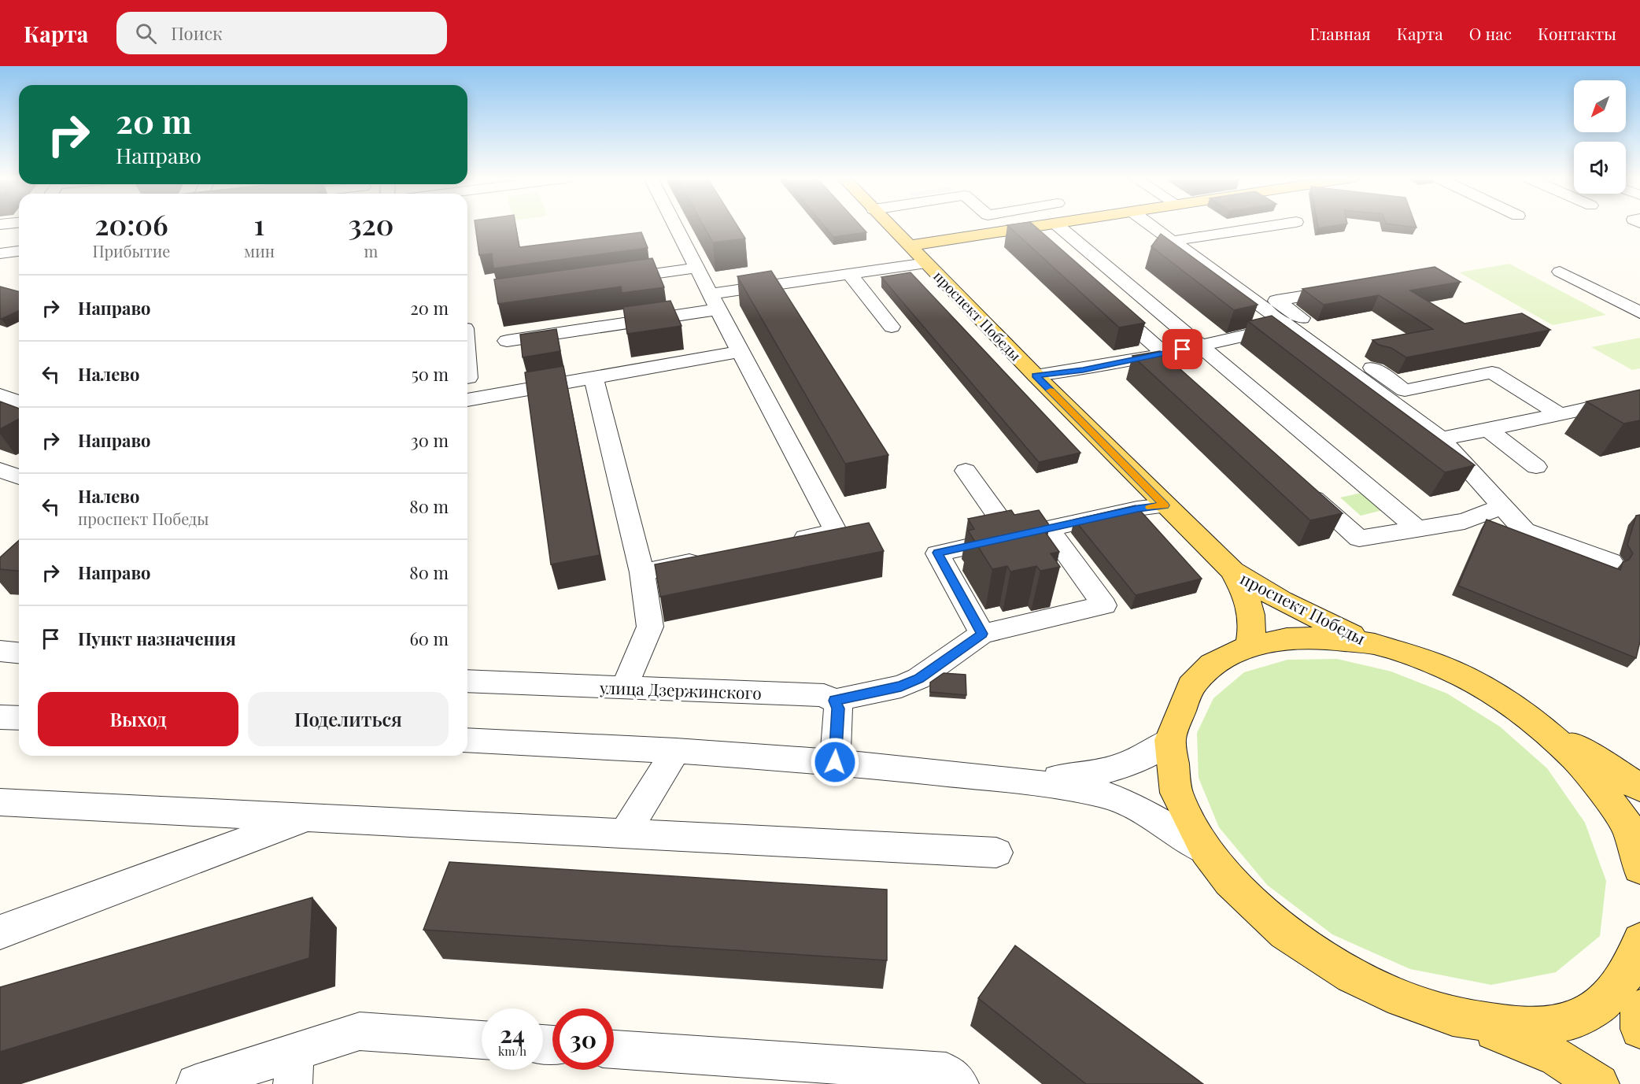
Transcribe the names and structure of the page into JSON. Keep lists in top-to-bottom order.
{
  "streets": {
    "main road": ["проспект Победы"],
    "street": ["улица Дзержинского"]
  },
  "north": "bottom left",
  "page": {
    "header": "Карта",
    "search": "Поиск",
    "nav": [
      "Главная",
      "Карта",
      "О нас",
      "Контакты"
    ],
    "turn": ["20 m", "Направо"],
    "eta": [
      "20:06",
      "Прибытие",
      "1",
      "мин",
      "320",
      "m"
    ],
    "list": [
      {
        "name": "Направо",
        "value": "20 m"
      },
      {
        "name": "Налево",
        "value": "50 m"
      },
      {
        "name": "Направо",
        "value": "30 m"
      },
      {
        "name": "Налево",
        "note": "проспект Победы",
        "value": "80 m"
      },
      {
        "name": "Направо",
        "value": "80 m"
      },
      {
        "name": "Пункт назначения",
        "value": "60 m"
      }
    ],
    "buttons": ["Выход", "Поделиться"],
    "speed": "24 km/h",
    "limit": "30"
  }
}
